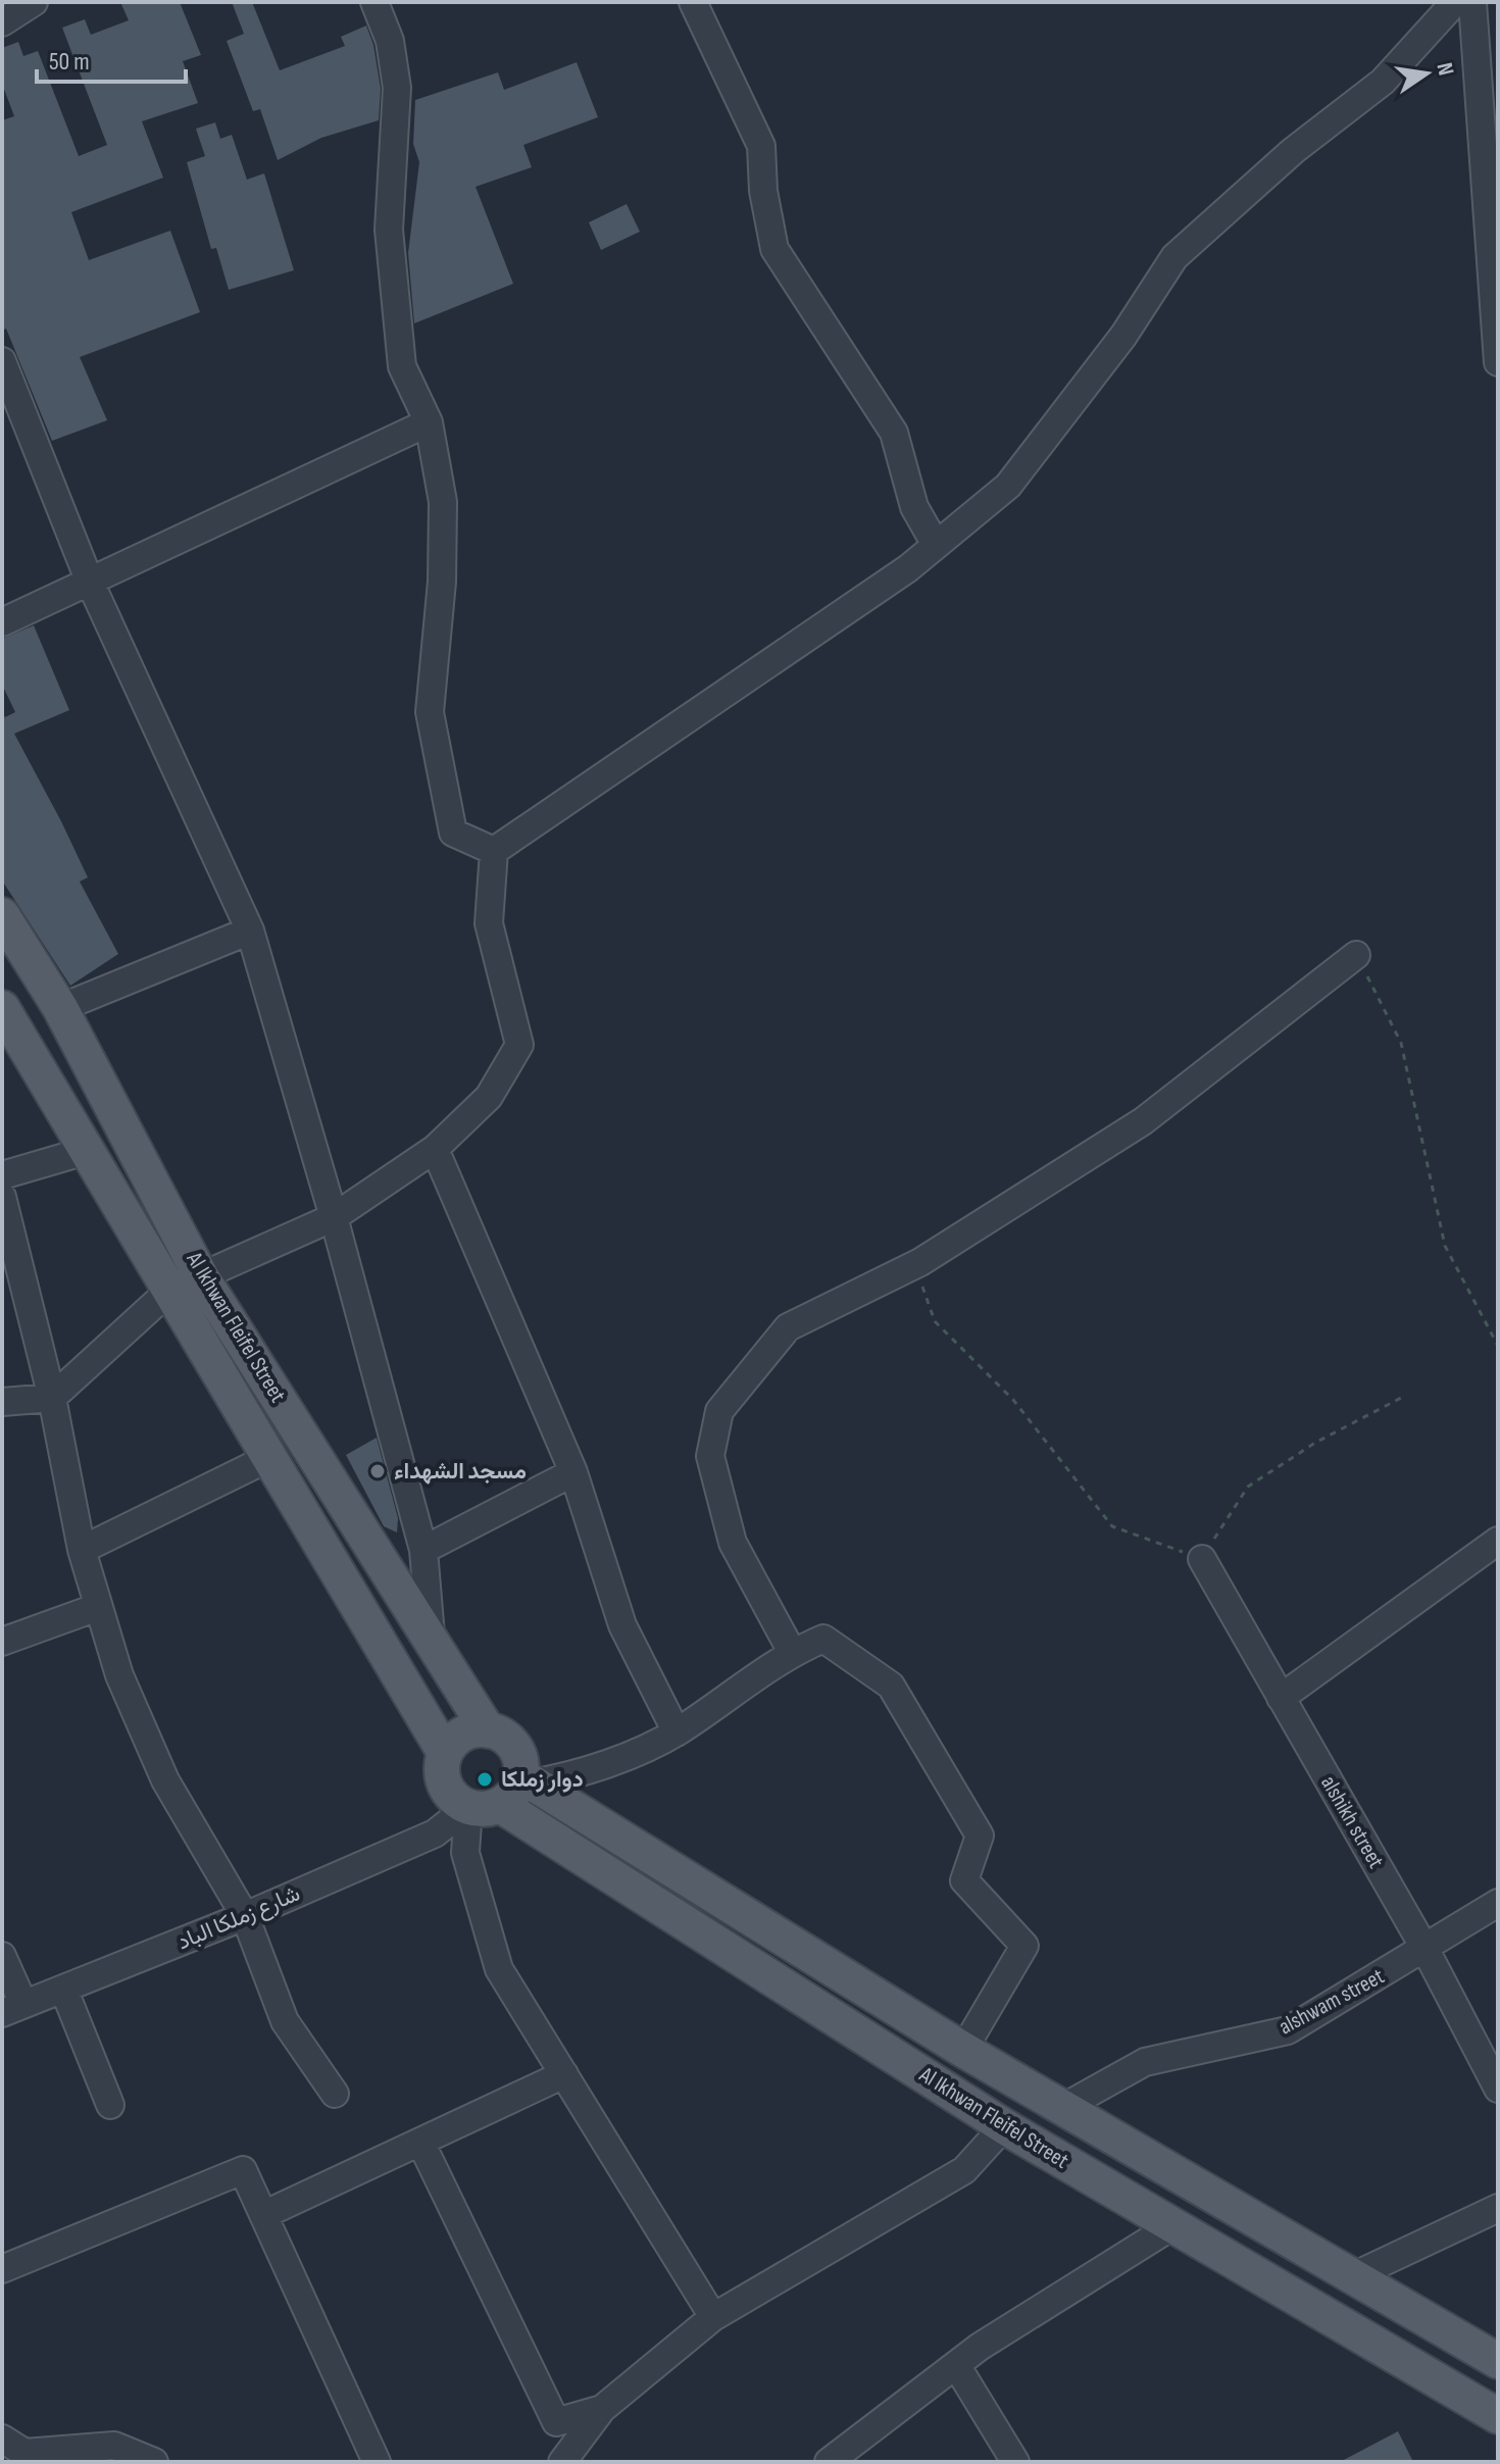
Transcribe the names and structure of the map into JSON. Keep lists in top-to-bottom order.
{
  "streets": {
    "main road": ["Al Ikhwan Fleifel Street"],
    "street": ["alshikh street", "شارع زملكا الباد", "alshwam street"]
  },
  "crossings": [
    ["Al Ikhwan Fleifel Street", "شارع زملكا الباد"],
    ["Al Ikhwan Fleifel Street", "alshwam street"],
    ["alshikh street", "alshwam street"]
  ],
  "places": ["مسجد الشهداء", "دوار زملكا"],
  "scale_bar": "50 m",
  "north": "right"
}
